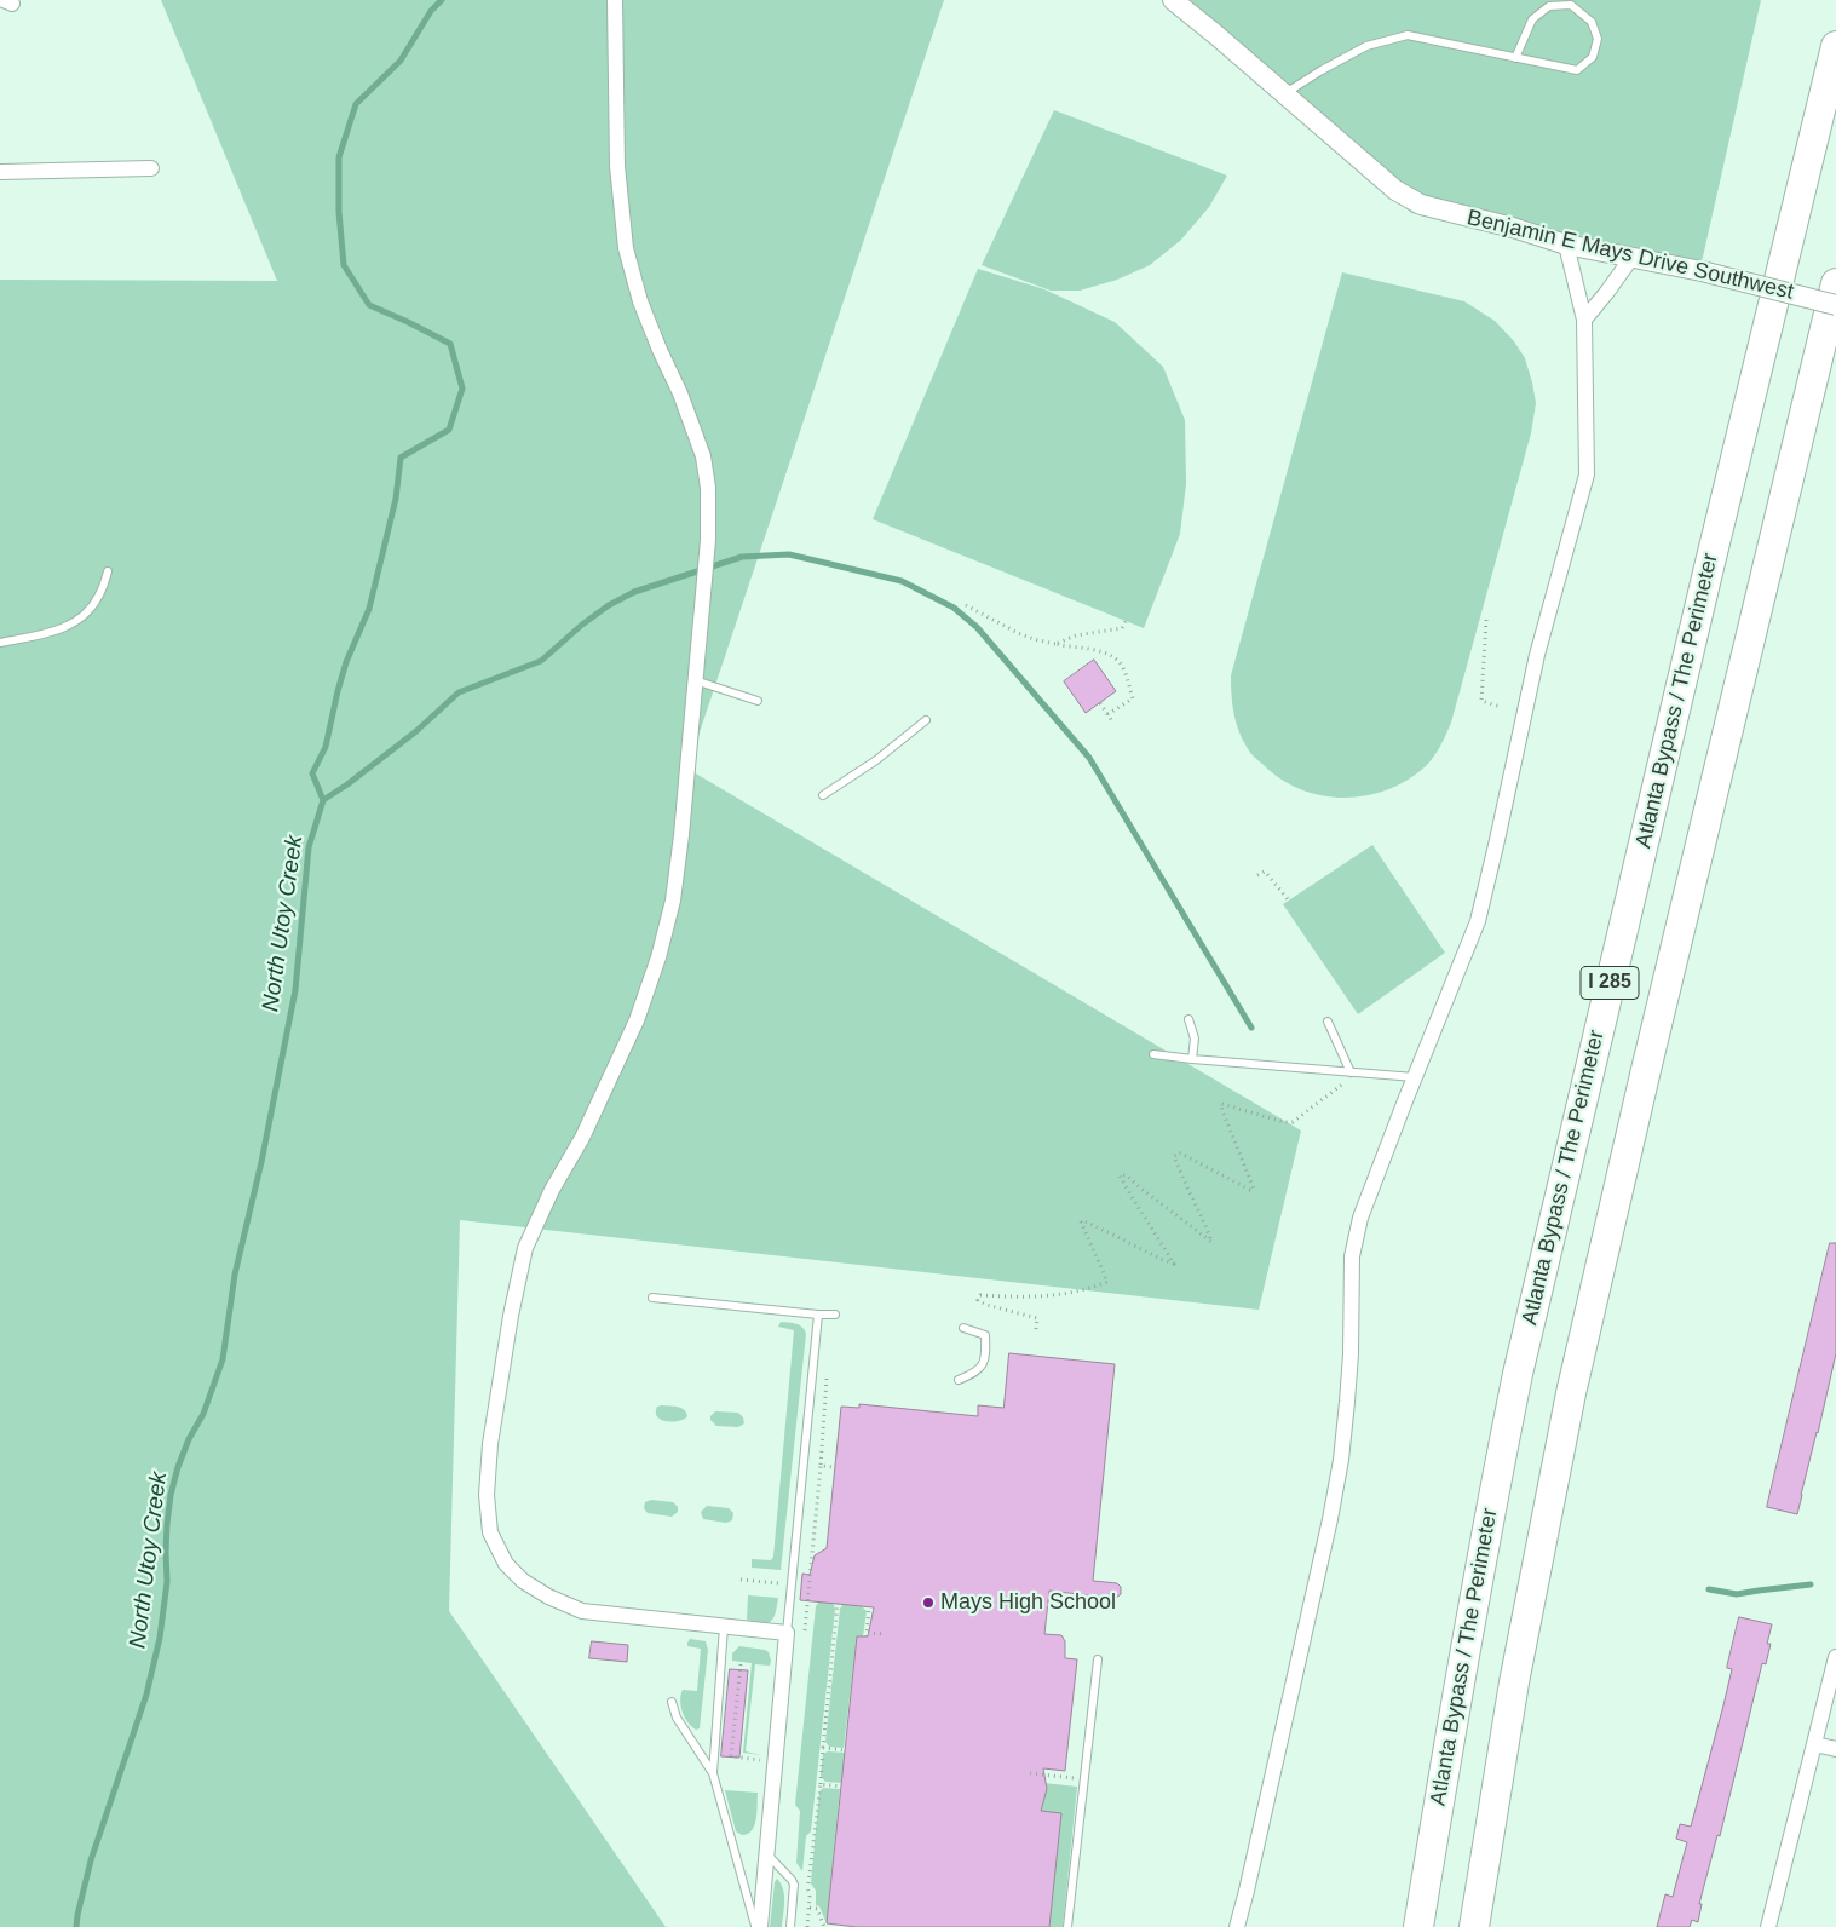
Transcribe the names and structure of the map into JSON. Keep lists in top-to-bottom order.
{
  "streets": {
    "highway": ["Atlanta Bypass / The Perimeter", "I 285"],
    "street": ["Benjamin E Mays Drive Southwest"]
  },
  "water": ["North Utoy Creek"],
  "places": ["Mays High School"]
}
